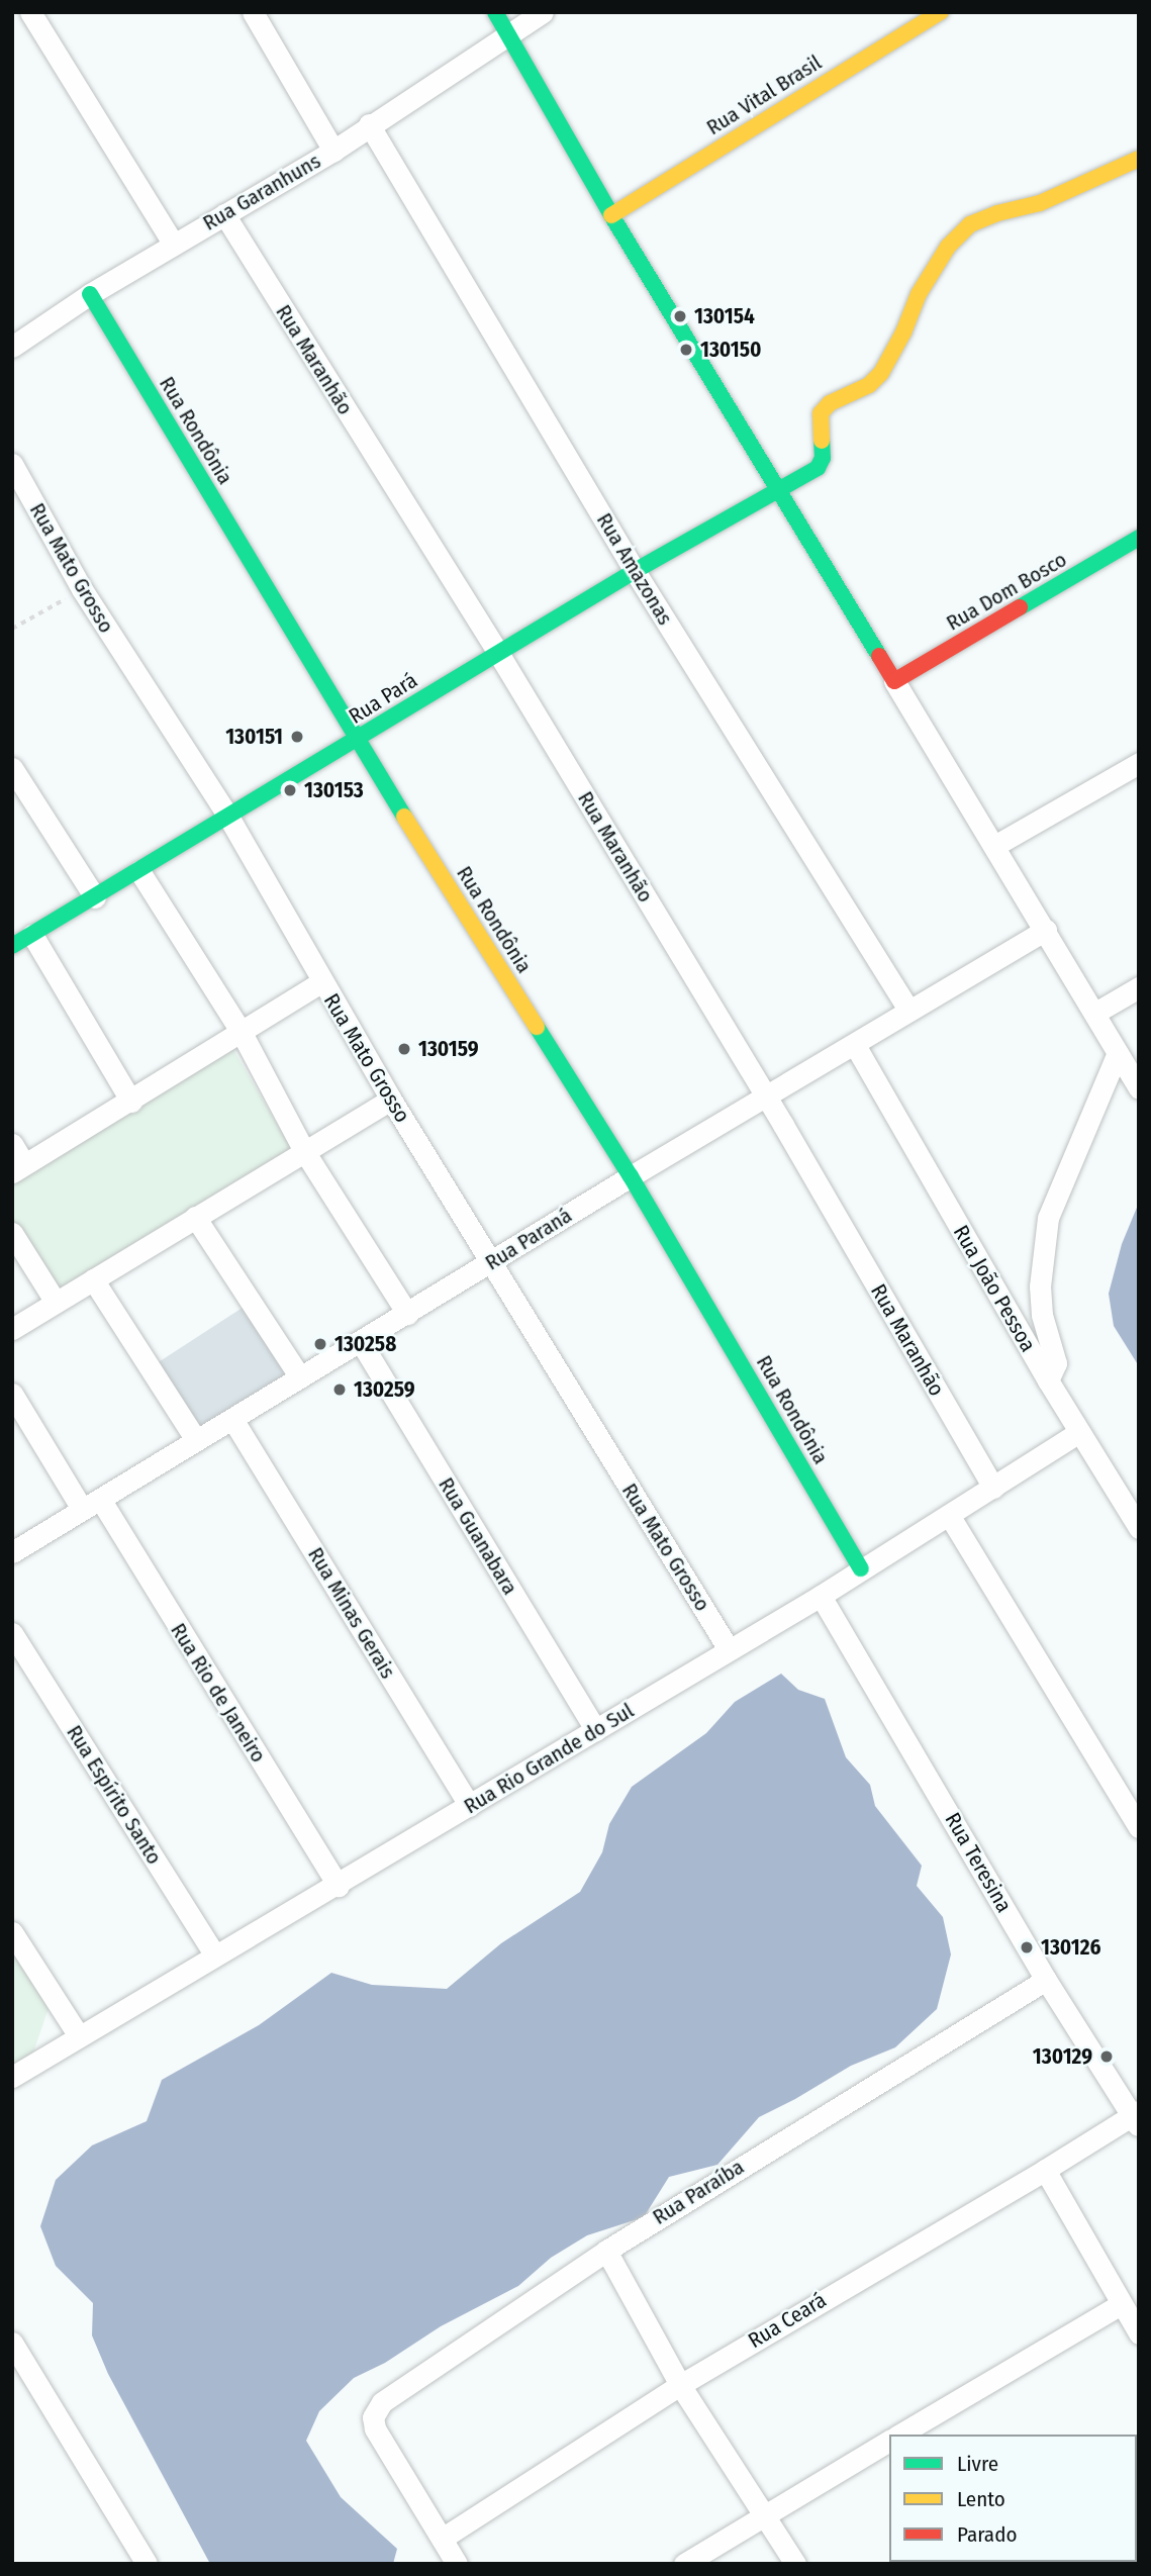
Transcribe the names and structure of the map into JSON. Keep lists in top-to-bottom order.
{
  "streets": {
    "street": [
      "Rua Vital Brasil",
      "Rua Garanhuns",
      "Rua Maranhão",
      "Rua Rondônia",
      "Rua Mato Grosso",
      "Rua Amazonas",
      "Rua Dom Bosco",
      "Rua Pará",
      "Rua Paraná",
      "Rua João Pessoa",
      "Rua Guanabara",
      "Rua Minas Gerais",
      "Rua Rio de Janeiro",
      "Rua Rio Grande do Sul",
      "Rua Espírito Santo",
      "Rua Teresina",
      "Rua Paraíba",
      "Rua Ceará"
    ]
  },
  "crossings": [
    ["Rua Garanhuns", "Rua Maranhão"],
    ["Rua Garanhuns", "Rua Rondônia"],
    ["Rua Garanhuns", "Rua Amazonas"],
    ["Rua Maranhão", "Rua Pará"],
    ["Rua Maranhão", "Rua Paraná"],
    ["Rua Maranhão", "Rua Rio Grande do Sul"],
    ["Rua Rondônia", "Rua Pará"],
    ["Rua Rondônia", "Rua Paraná"],
    ["Rua Rondônia", "Rua Rio Grande do Sul"],
    ["Rua Mato Grosso", "Rua Pará"],
    ["Rua Mato Grosso", "Rua Paraná"],
    ["Rua Mato Grosso", "Rua Rio Grande do Sul"],
    ["Rua Amazonas", "Rua Pará"],
    ["Rua Amazonas", "Rua Paraná"],
    ["Rua Paraná", "Rua João Pessoa"],
    ["Rua Paraná", "Rua Guanabara"],
    ["Rua Paraná", "Rua Minas Gerais"],
    ["Rua Paraná", "Rua Rio de Janeiro"],
    ["Rua João Pessoa", "Rua Rio Grande do Sul"],
    ["Rua Guanabara", "Rua Rio Grande do Sul"],
    ["Rua Minas Gerais", "Rua Rio Grande do Sul"],
    ["Rua Rio de Janeiro", "Rua Rio Grande do Sul"],
    ["Rua Rio Grande do Sul", "Rua Espírito Santo"],
    ["Rua Rio Grande do Sul", "Rua Teresina"],
    ["Rua Teresina", "Rua Paraíba"],
    ["Rua Teresina", "Rua Ceará"],
    ["Rua Paraíba", "Rua Ceará"]
  ],
  "places": [
    "130154",
    "130150",
    "130151",
    "130153",
    "130159",
    "130258",
    "130259",
    "130126",
    "130129"
  ],
  "legend": ["Livre", "Lento", "Parado"]
}
